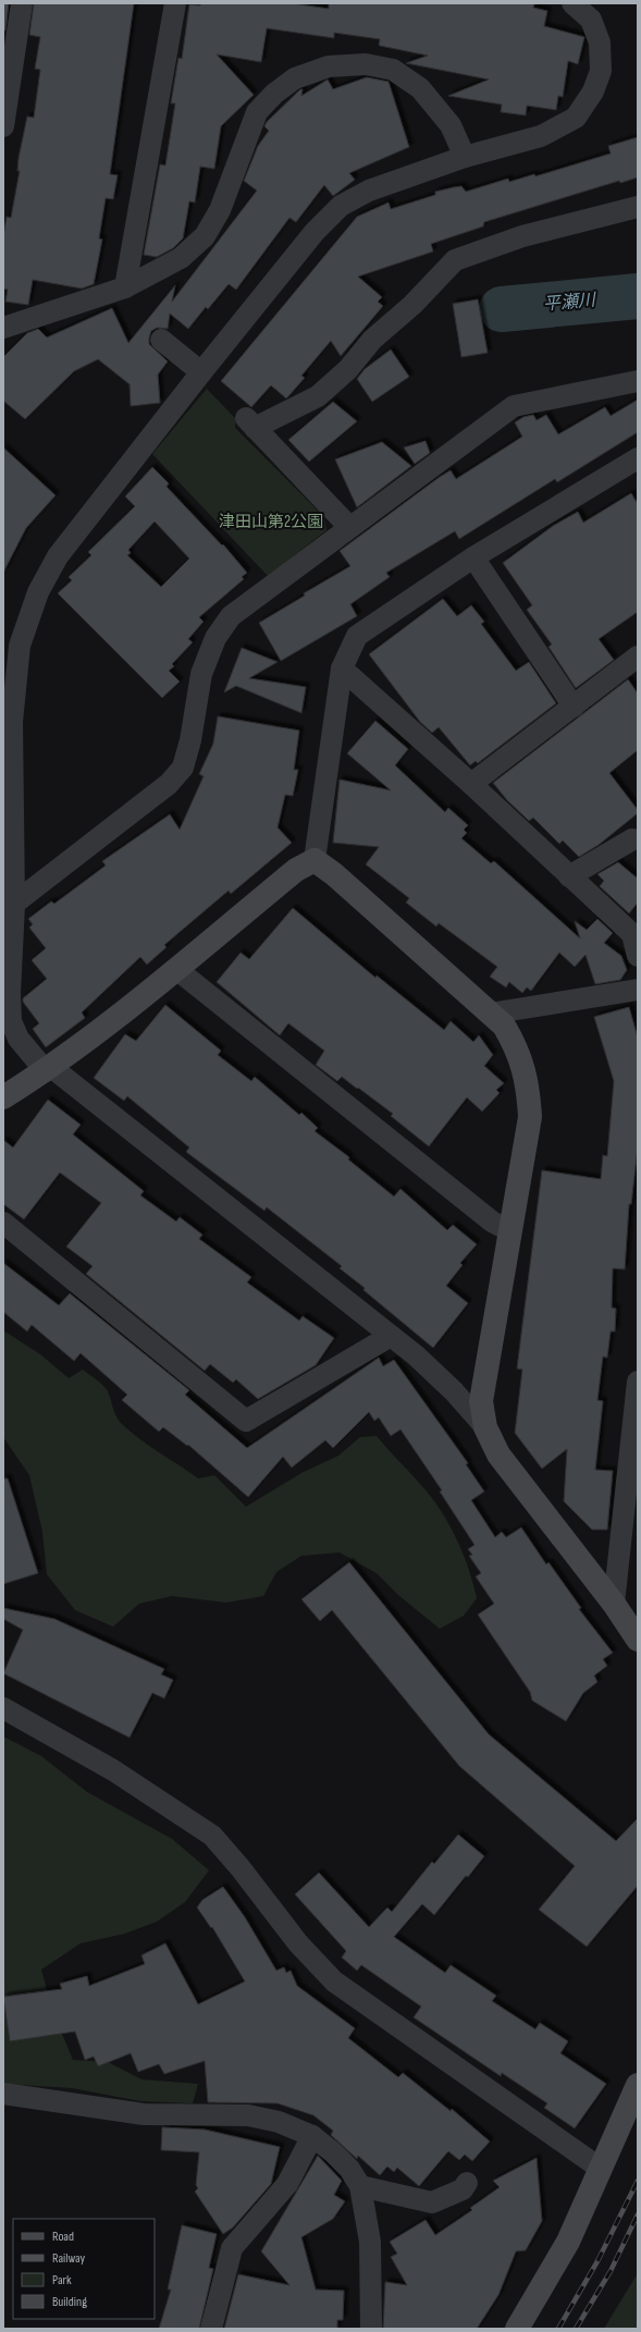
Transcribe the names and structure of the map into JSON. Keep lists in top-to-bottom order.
{
  "water": ["平瀬川"],
  "parks": ["津田山第2公園"],
  "legend": [
    "Road",
    "Railway",
    "Park",
    "Building"
  ]
}
